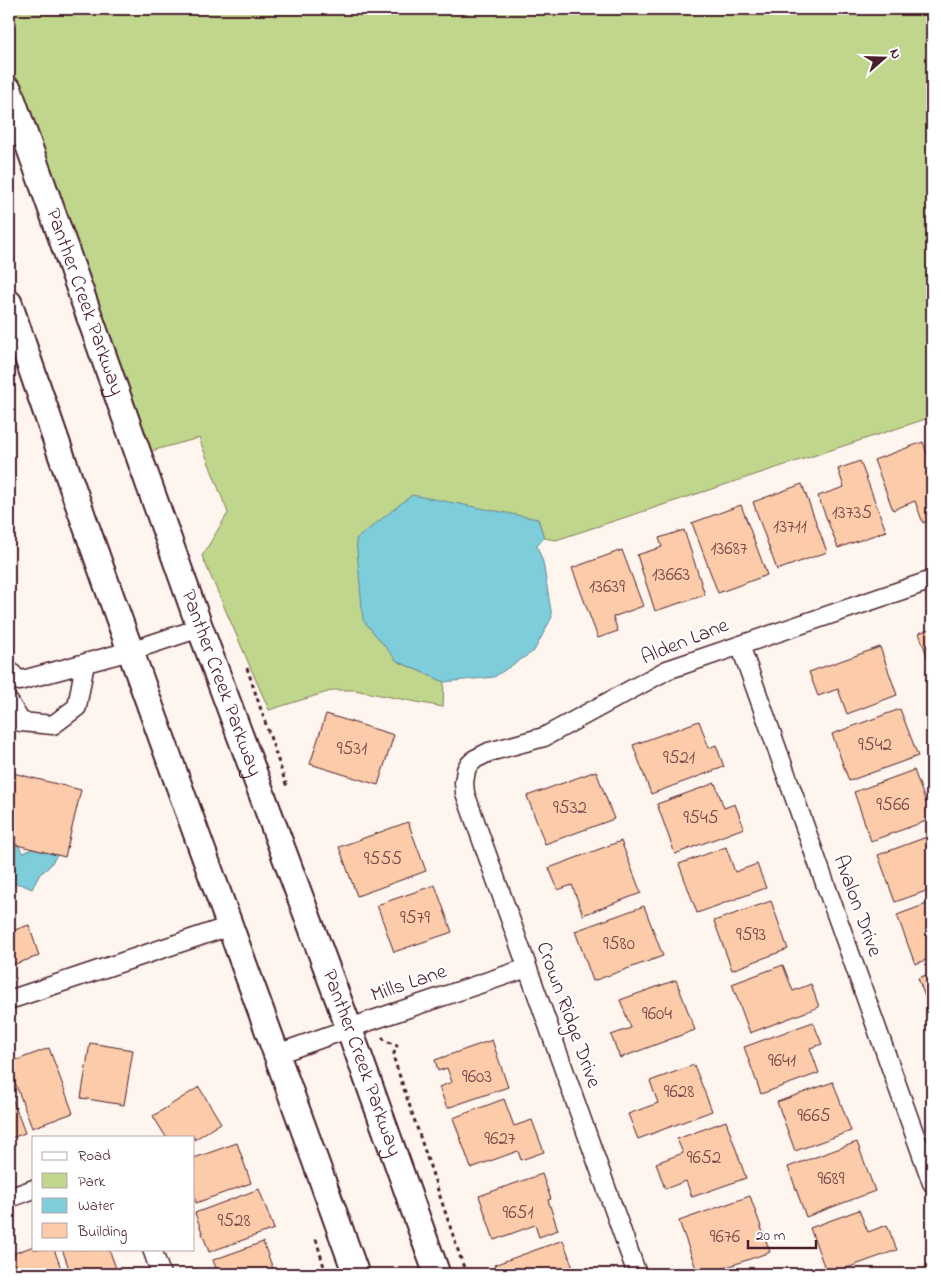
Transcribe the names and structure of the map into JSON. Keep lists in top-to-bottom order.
{
  "streets": {
    "main road": ["Panther Creek Parkway"],
    "street": [
      "Alden Lane",
      "Avalon Drive",
      "Mills Lane",
      "Crown Ridge Drive"
    ]
  },
  "crossings": [
    ["Panther Creek Parkway", "Mills Lane"],
    ["Alden Lane", "Avalon Drive"],
    ["Alden Lane", "Crown Ridge Drive"],
    ["Mills Lane", "Crown Ridge Drive"]
  ],
  "house_numbers": [
    "13735",
    "13711",
    "13687",
    "13663",
    "13639",
    "9542",
    "9531",
    "9521",
    "9566",
    "9532",
    "9545",
    "9555",
    "9579",
    "9593",
    "9580",
    "9604",
    "9641",
    "9603",
    "9628",
    "9665",
    "9627",
    "9652",
    "9689",
    "9651",
    "9528",
    "9676"
  ],
  "legend": [
    "Road",
    "Park",
    "Water",
    "Building"
  ],
  "scale_bar": "20 m",
  "north": "right"
}
